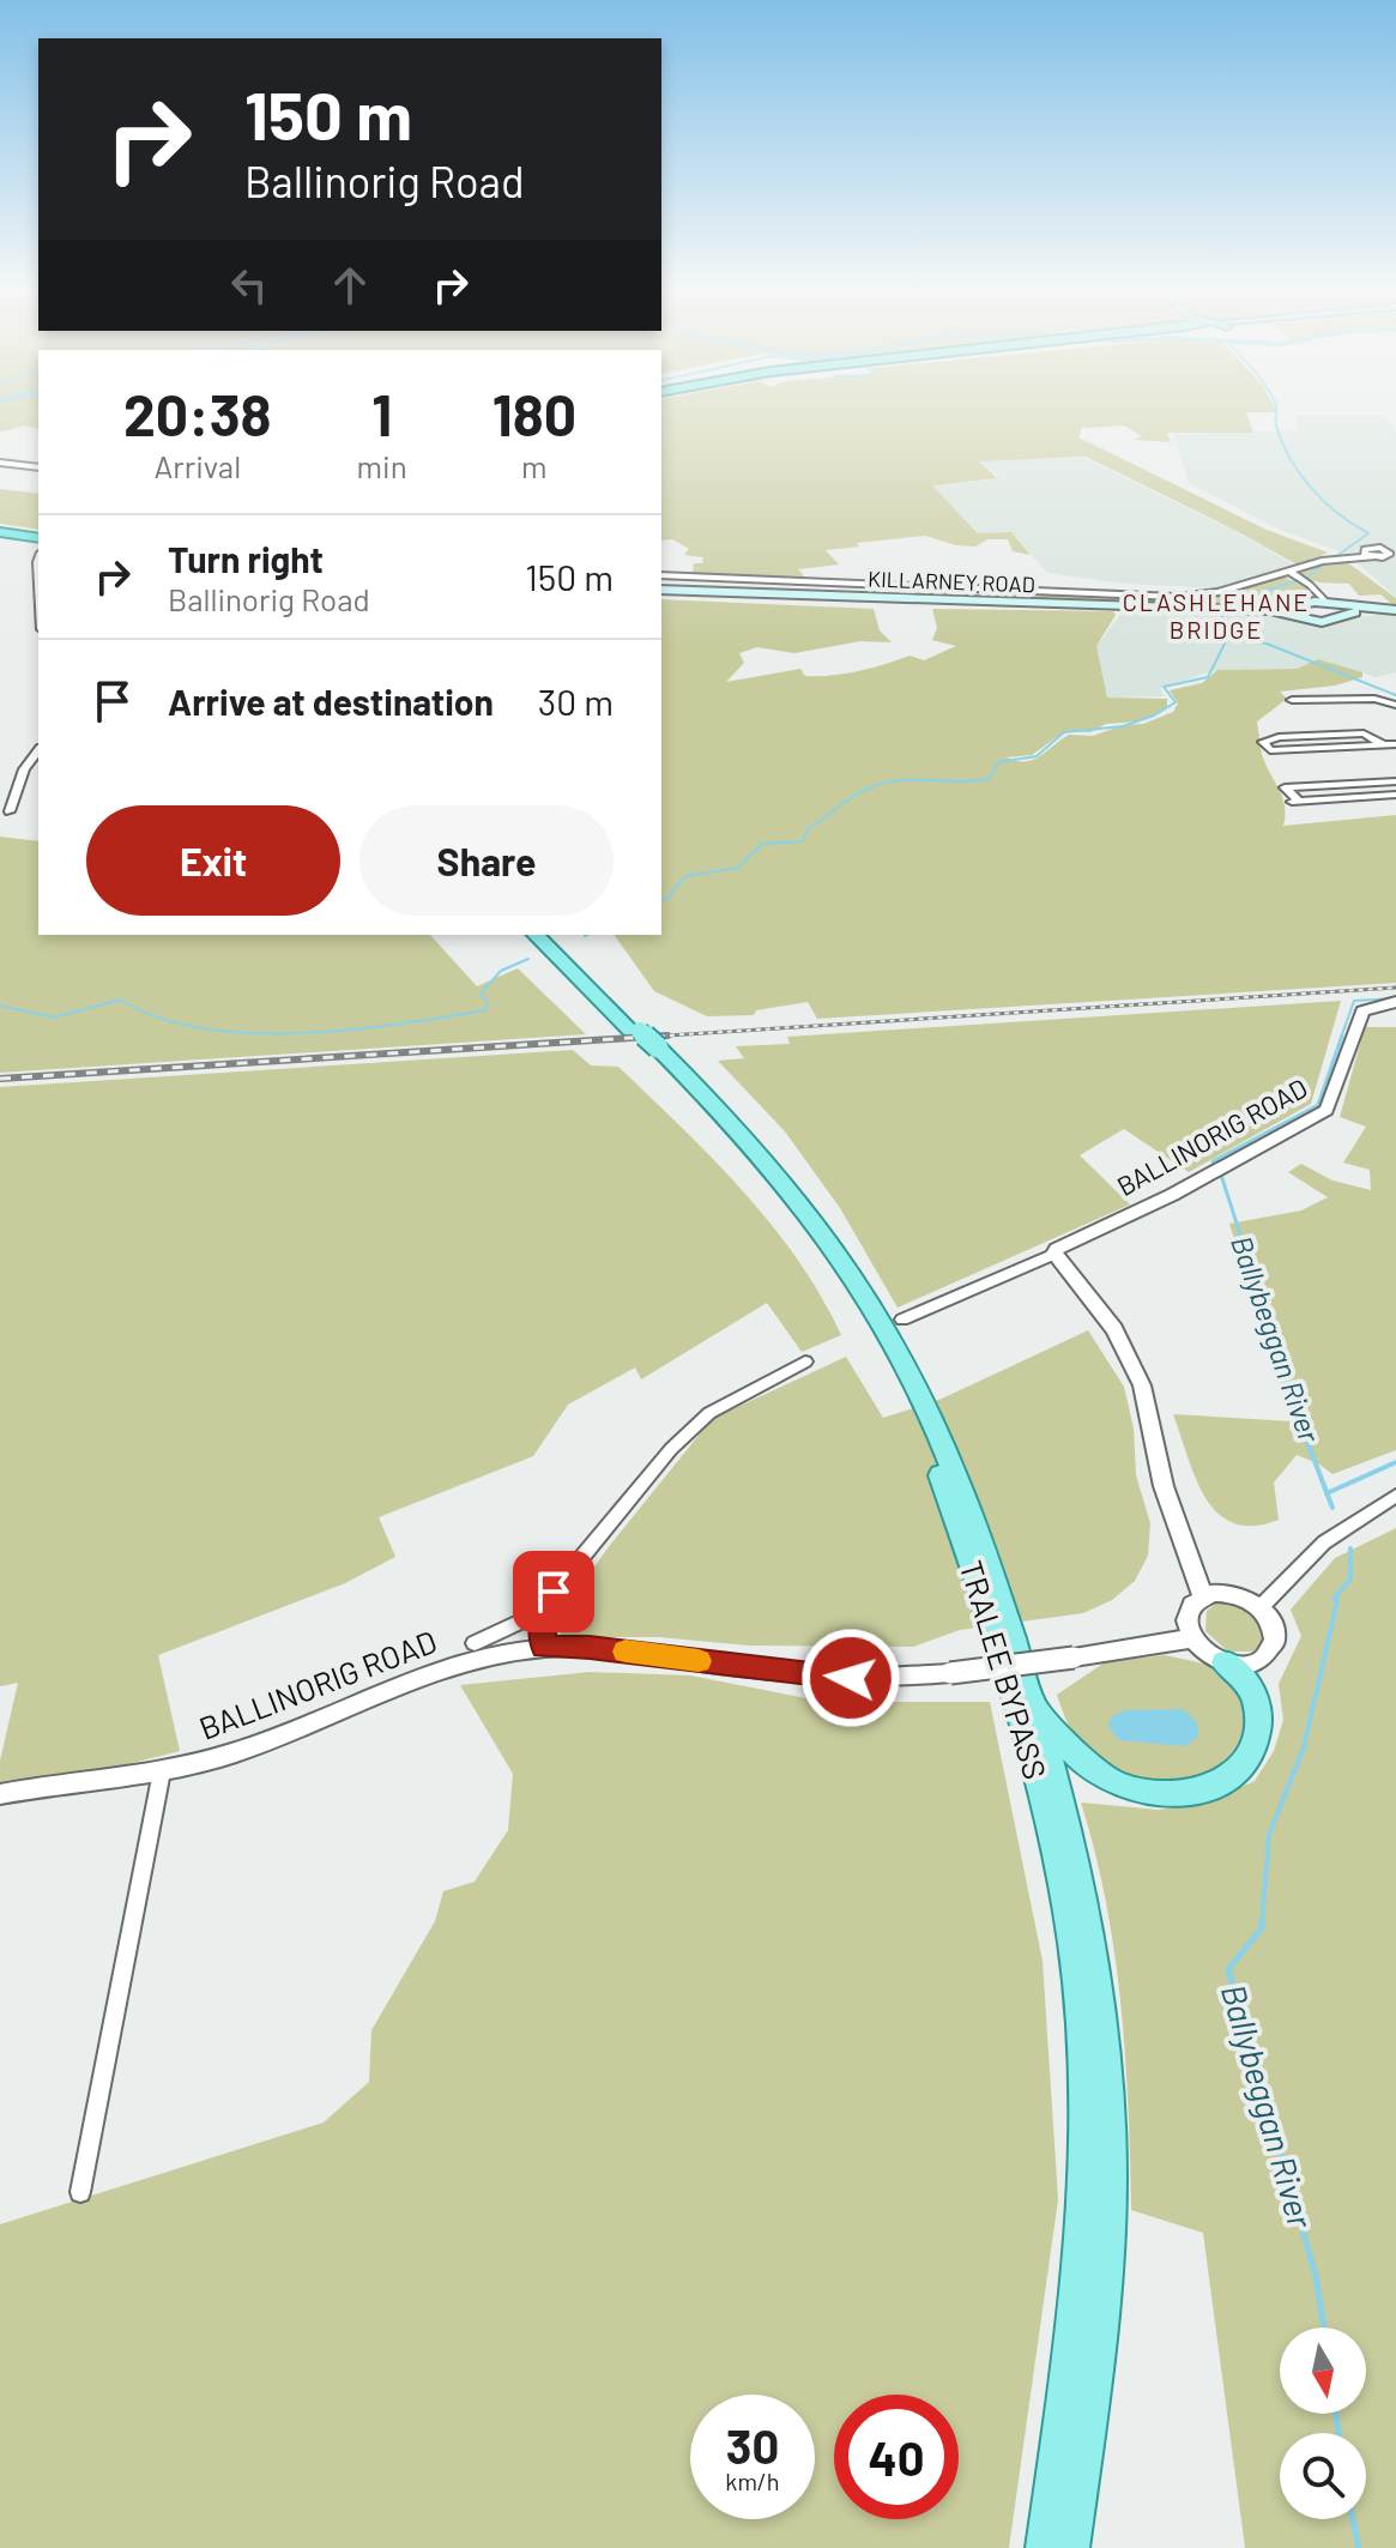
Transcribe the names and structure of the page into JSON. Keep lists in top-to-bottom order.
{
  "streets": {
    "main road": ["KILLARNEY ROAD", "TRALEE BYPASS"],
    "street": ["BALLINORIG ROAD"]
  },
  "districts": ["CLASHLEHANE BRIDGE"],
  "water": ["Ballybeggan River"],
  "north": "bottom",
  "page": {
    "turn": ["150 m", "Ballinorig Road"],
    "eta": [
      "20:38",
      "Arrival",
      "1",
      "min",
      "180",
      "m"
    ],
    "list": [
      {
        "name": "Turn right",
        "note": "Ballinorig Road",
        "value": "150 m"
      },
      {
        "name": "Arrive at destination",
        "value": "30 m"
      }
    ],
    "buttons": ["Exit", "Share"],
    "speed": "30 km/h",
    "limit": "40"
  }
}
